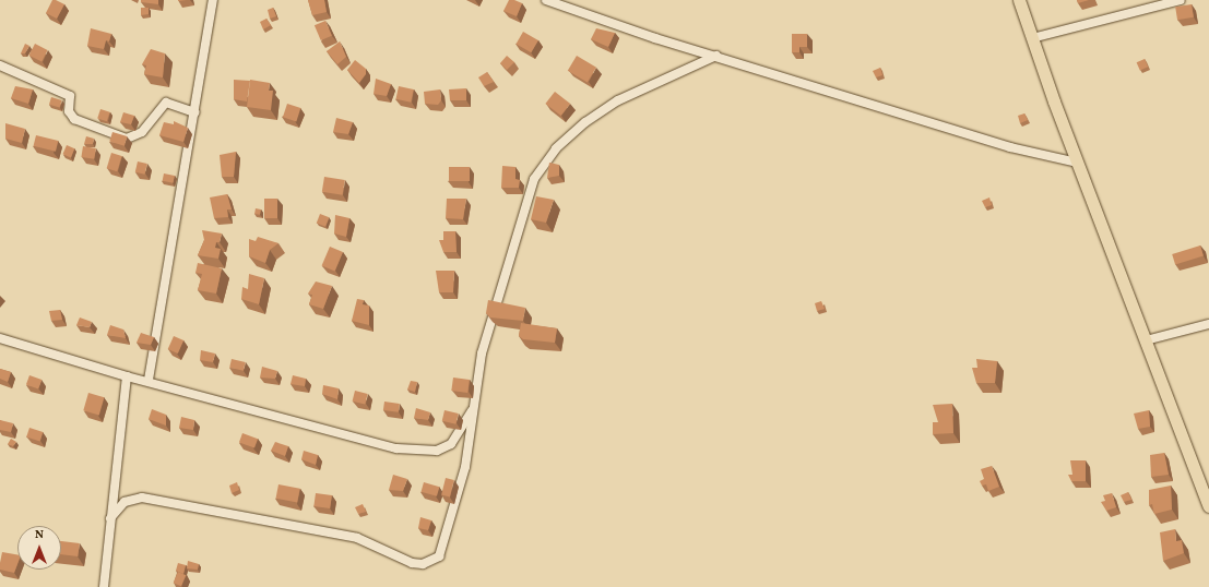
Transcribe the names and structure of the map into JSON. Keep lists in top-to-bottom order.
{
  "north": "top"
}
